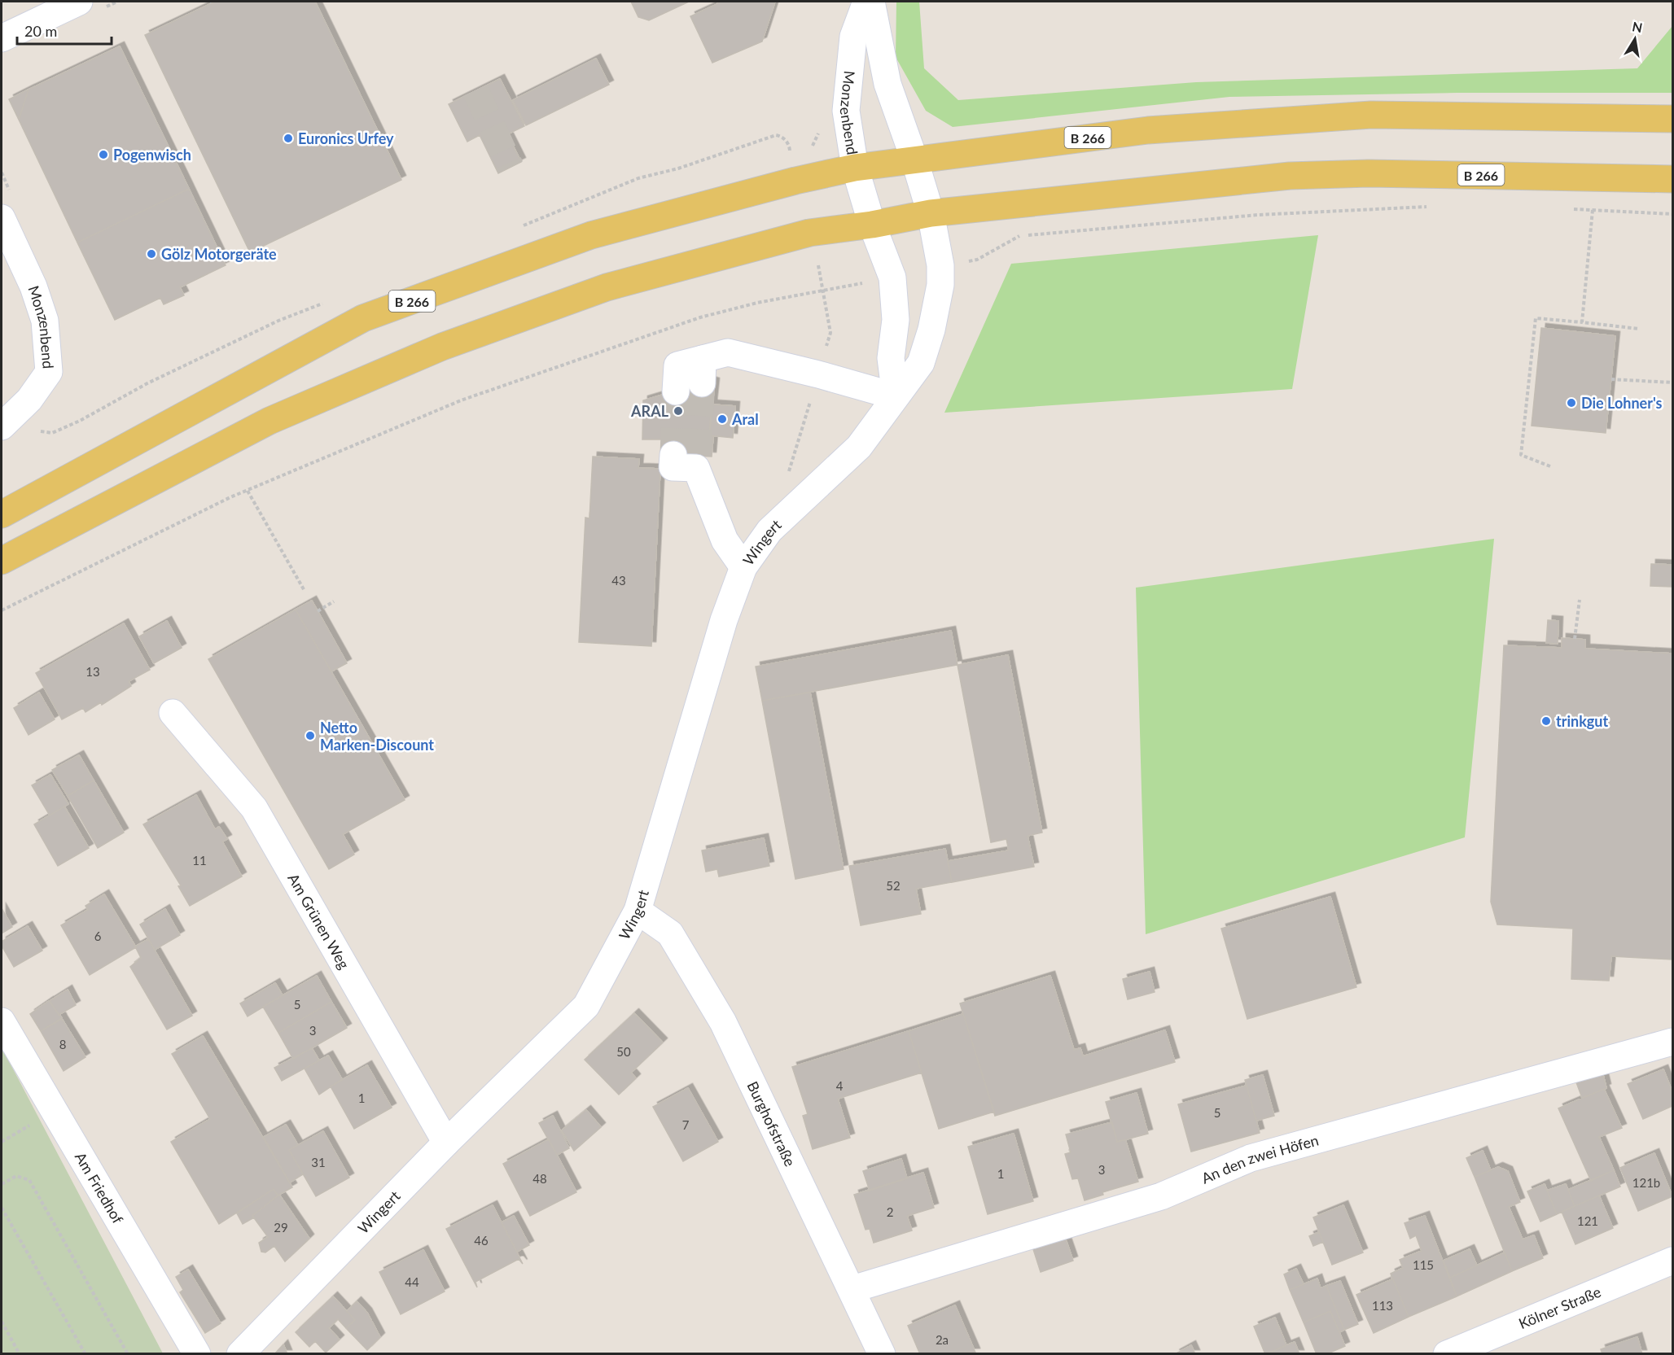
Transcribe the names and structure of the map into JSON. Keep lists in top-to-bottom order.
{
  "streets": {
    "main road": ["B 266"],
    "street": [
      "Monzenbend",
      "Wingert",
      "Am Grünen Weg",
      "Burghofstraße",
      "An den zwei Höfen",
      "Am Friedhof",
      "Kölner Straße"
    ]
  },
  "crossings": [
    ["Monzenbend", "B 266"],
    ["B 266", "Wingert"],
    ["Wingert", "Am Grünen Weg"],
    ["Wingert", "Burghofstraße"],
    ["Burghofstraße", "An den zwei Höfen"]
  ],
  "places": [
    "Euronics Urfey",
    "Pogenwisch",
    "Gölz Motorgeräte",
    "Die Lohner's",
    "ARAL",
    "Aral",
    "trinkgut",
    "Netto Marken-Discount"
  ],
  "house_numbers": [
    "43",
    "13",
    "11",
    "52",
    "6",
    "5",
    "3",
    "8",
    "50",
    "4",
    "1",
    "5",
    "7",
    "31",
    "3",
    "1",
    "48",
    "121b",
    "2",
    "121",
    "29",
    "46",
    "115",
    "44",
    "113",
    "2a"
  ],
  "scale_bar": "20 m",
  "north": "top"
}
